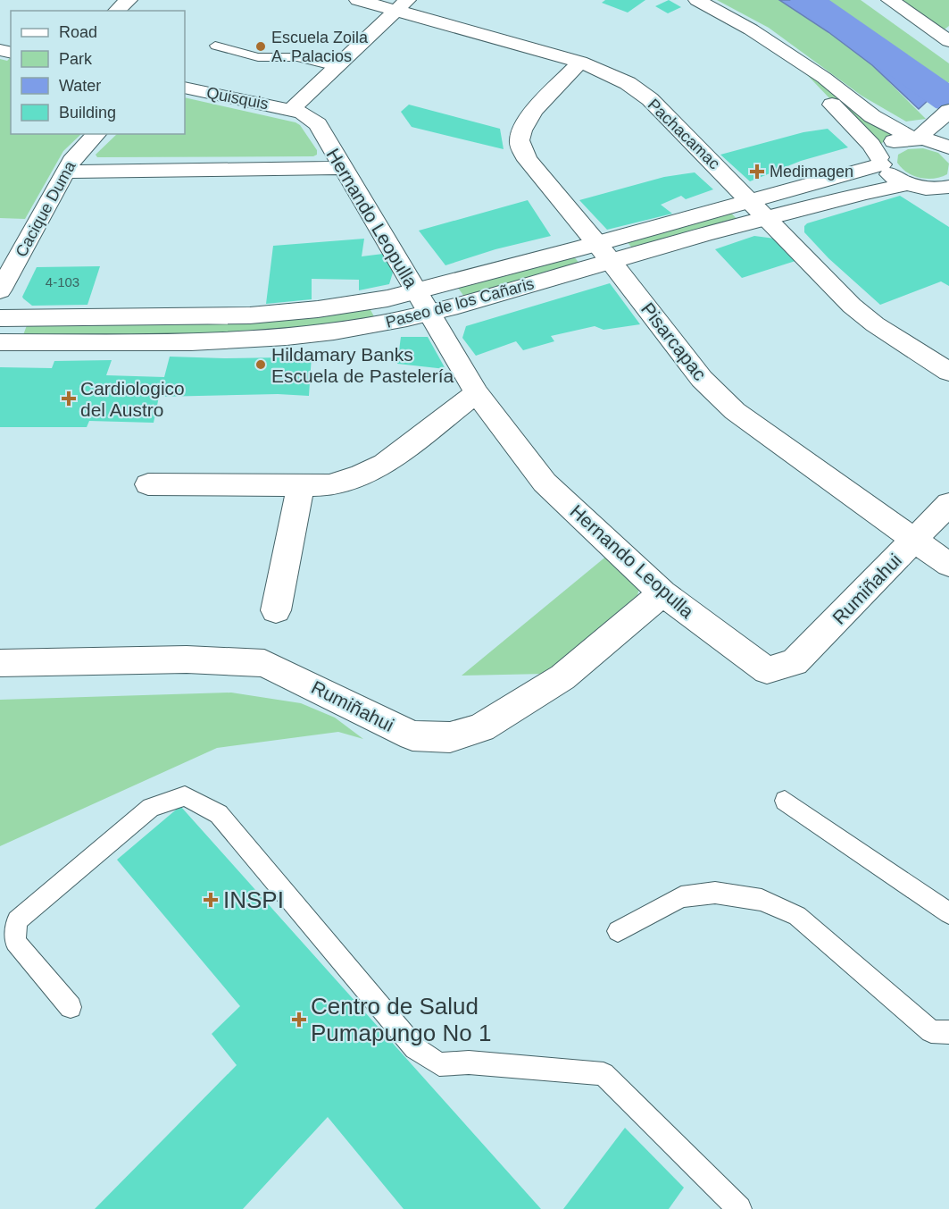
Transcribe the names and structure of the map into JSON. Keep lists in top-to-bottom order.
{
  "streets": {
    "street": [
      "Quisquis",
      "Pachacamac",
      "Cacique Duma",
      "Hernando Leopulla",
      "Paseo de los Cañaris",
      "Pisarcapac",
      "Rumiñahui"
    ]
  },
  "crossings": [
    ["Quisquis", "Hernando Leopulla"],
    ["Pachacamac", "Paseo de los Cañaris"],
    ["Pachacamac", "Pisarcapac"],
    ["Hernando Leopulla", "Paseo de los Cañaris"],
    ["Hernando Leopulla", "Rumiñahui"],
    ["Paseo de los Cañaris", "Pisarcapac"],
    ["Pisarcapac", "Rumiñahui"]
  ],
  "places": {
    "other": ["Escuela Zoila A. Palacios", "Hildamary Banks Escuela de Pastelería"],
    "health": [
      "Medimagen",
      "Cardiologico del Austro",
      "INSPI",
      "Centro de Salud Pumapungo No 1"
    ]
  },
  "house_numbers": ["4-103"],
  "legend": [
    "Road",
    "Park",
    "Water",
    "Building"
  ]
}
